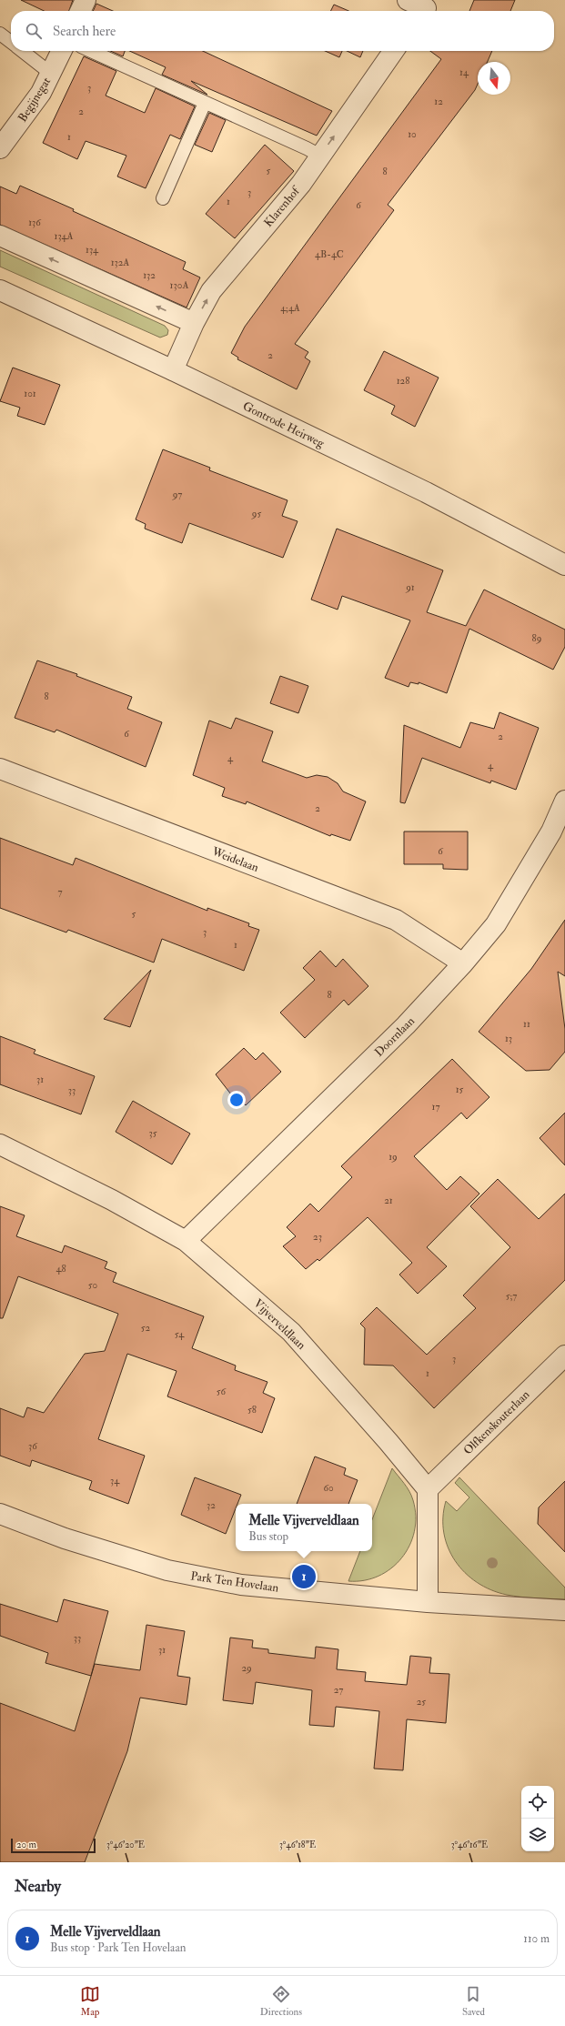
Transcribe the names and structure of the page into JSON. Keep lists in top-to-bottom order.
{
  "streets": {
    "street": [
      "Begijnegat",
      "Klarenhof",
      "Gontrode Heirweg",
      "Weidelaan",
      "Doornlaan",
      "Vijverveldlaan",
      "Olfkenskouterlaan",
      "Park Ten Hovelaan"
    ]
  },
  "crossings": [
    ["Klarenhof", "Gontrode Heirweg"],
    ["Weidelaan", "Doornlaan"],
    ["Doornlaan", "Vijverveldlaan"],
    ["Vijverveldlaan", "Olfkenskouterlaan"]
  ],
  "one_way": ["Klarenhof"],
  "house_numbers": [
    "14",
    "3",
    "12",
    "2",
    "10",
    "1",
    "5",
    "8",
    "3",
    "1",
    "6",
    "136",
    "134A",
    "134",
    "4B-4C",
    "132A",
    "132",
    "130A",
    "4;4A",
    "2",
    "128",
    "101",
    "97",
    "95",
    "91",
    "89",
    "8",
    "6",
    "2",
    "4",
    "4",
    "2",
    "6",
    "7",
    "5",
    "3",
    "1",
    "8",
    "11",
    "13",
    "31",
    "15",
    "33",
    "17",
    "35",
    "19",
    "21",
    "23",
    "48",
    "50",
    "5;7",
    "52",
    "54",
    "3",
    "1",
    "56",
    "58",
    "36",
    "34",
    "60",
    "32",
    "33",
    "31",
    "29",
    "27",
    "25"
  ],
  "scale_bar": "20 m",
  "north": "bottom",
  "page": {
    "search": "Search here",
    "popup": ["Melle Vijverveldlaan", "Bus stop"],
    "pins": "1",
    "scale": "20 m",
    "heading": "Nearby",
    "list": [
      {
        "mark": "1",
        "name": "Melle Vijverveldlaan",
        "note": "Bus stop · Park Ten Hovelaan",
        "value": "110 m"
      }
    ],
    "nav": ["Map", "Directions", "Saved"]
  },
  "coordinates": ["3°46'20\"E", "3°46'18\"E", "3°46'16\"E"]
}
